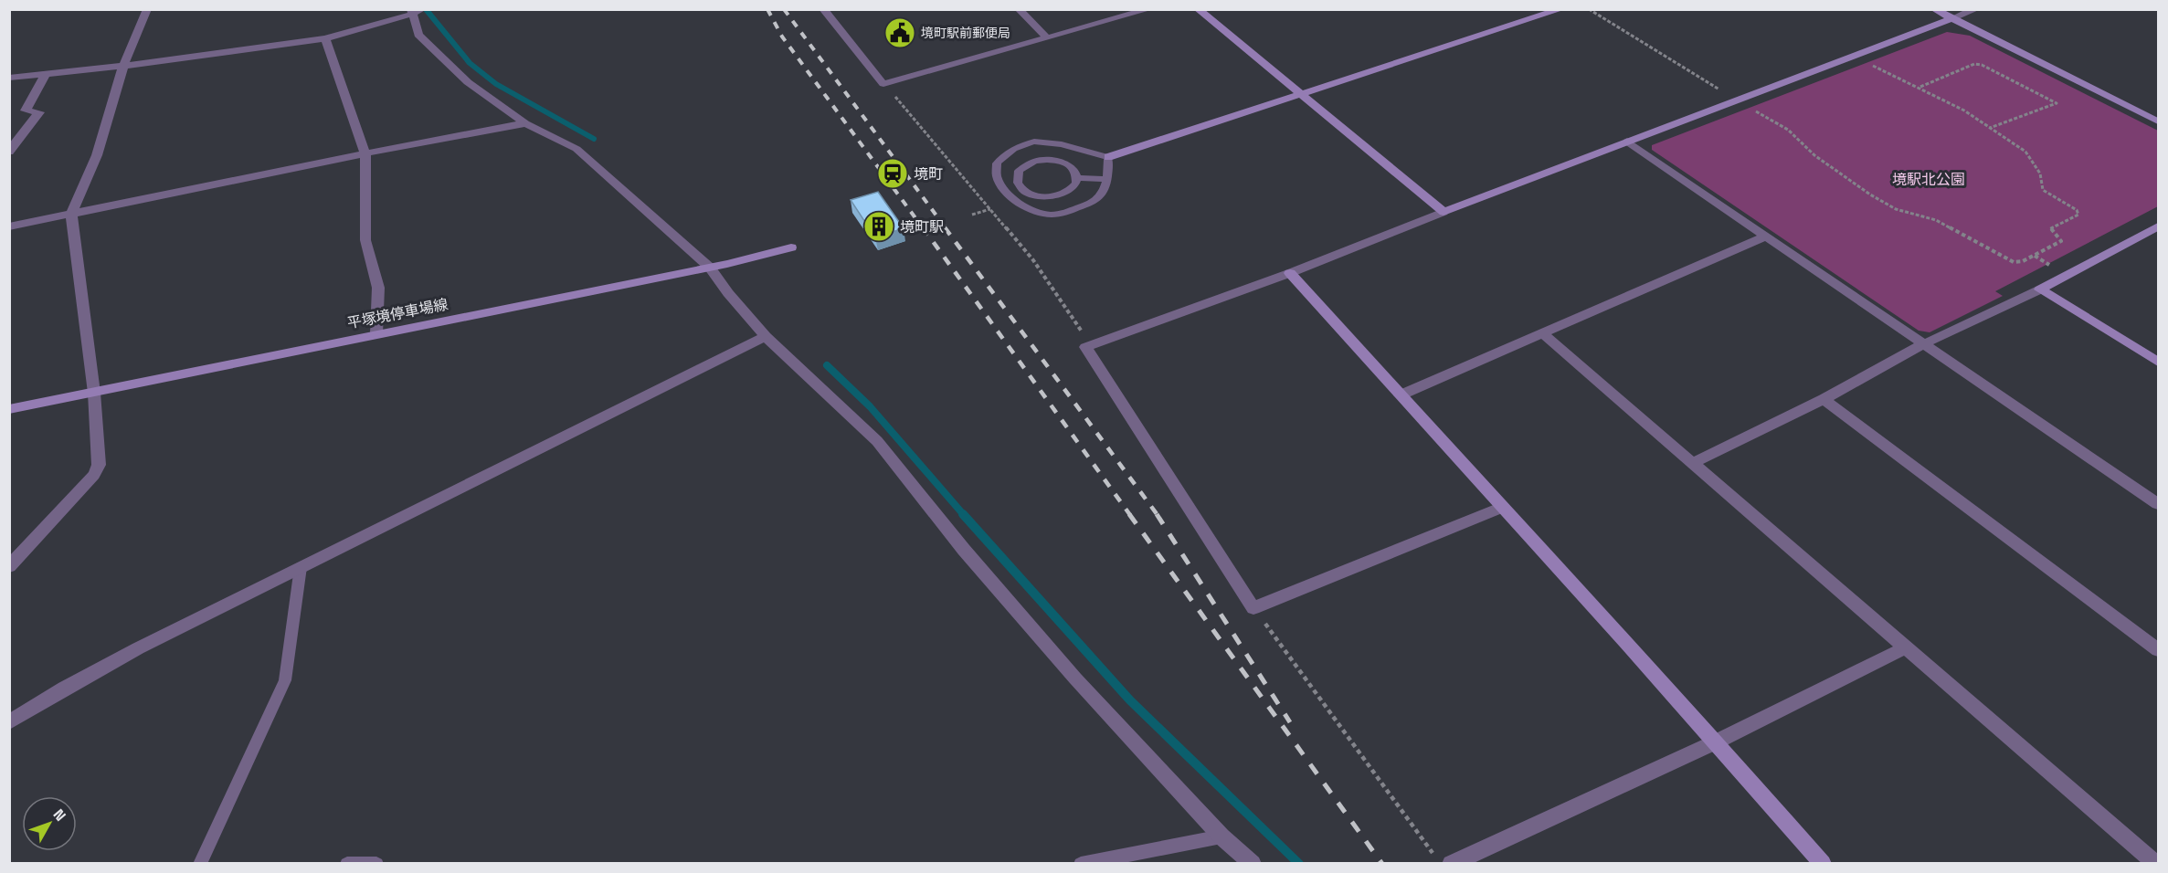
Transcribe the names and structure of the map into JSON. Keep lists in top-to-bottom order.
{
  "streets": {
    "street": ["平塚境停車場線"]
  },
  "parks": ["境駅北公園"],
  "places": {
    "public building": ["境町駅前郵便局"],
    "station": ["境町"],
    "building": ["境町駅"]
  },
  "north": "top right"
}
